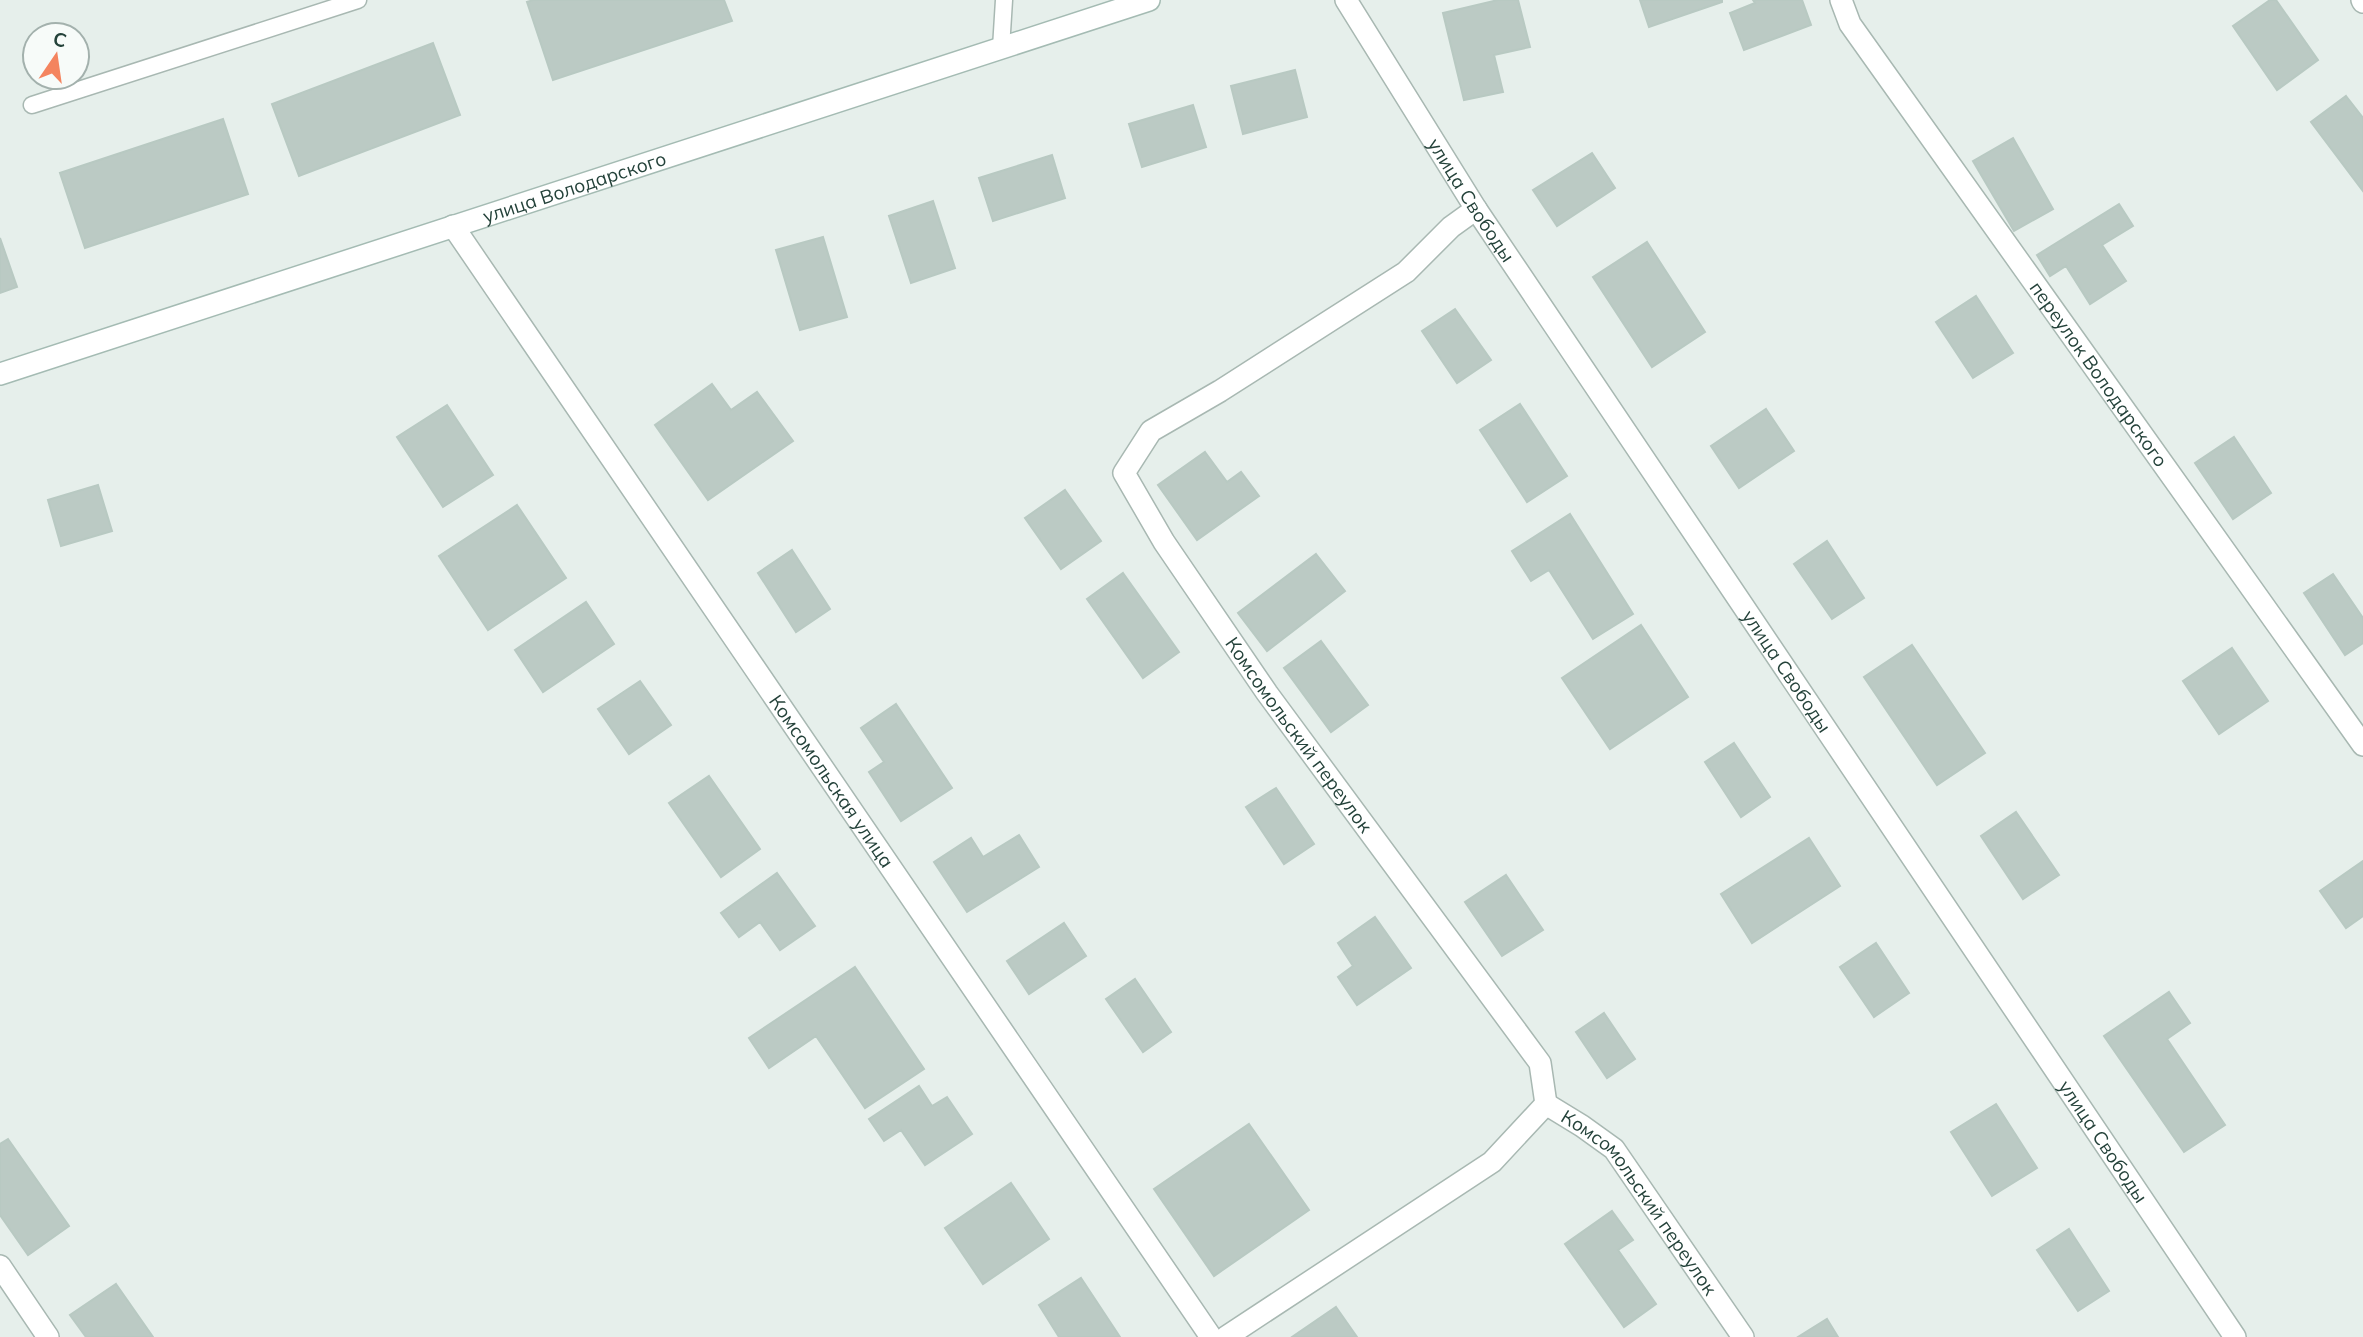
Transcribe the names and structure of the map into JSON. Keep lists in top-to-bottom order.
{
  "streets": {
    "street": [
      "улица Володарского",
      "улица Свободы",
      "переулок Володарского",
      "Комсомольский переулок",
      "Комсомольская улица"
    ]
  },
  "crossings": [
    ["улица Володарского", "Комсомольская улица"],
    ["улица Свободы", "Комсомольский переулок"]
  ],
  "north": "top"
}
